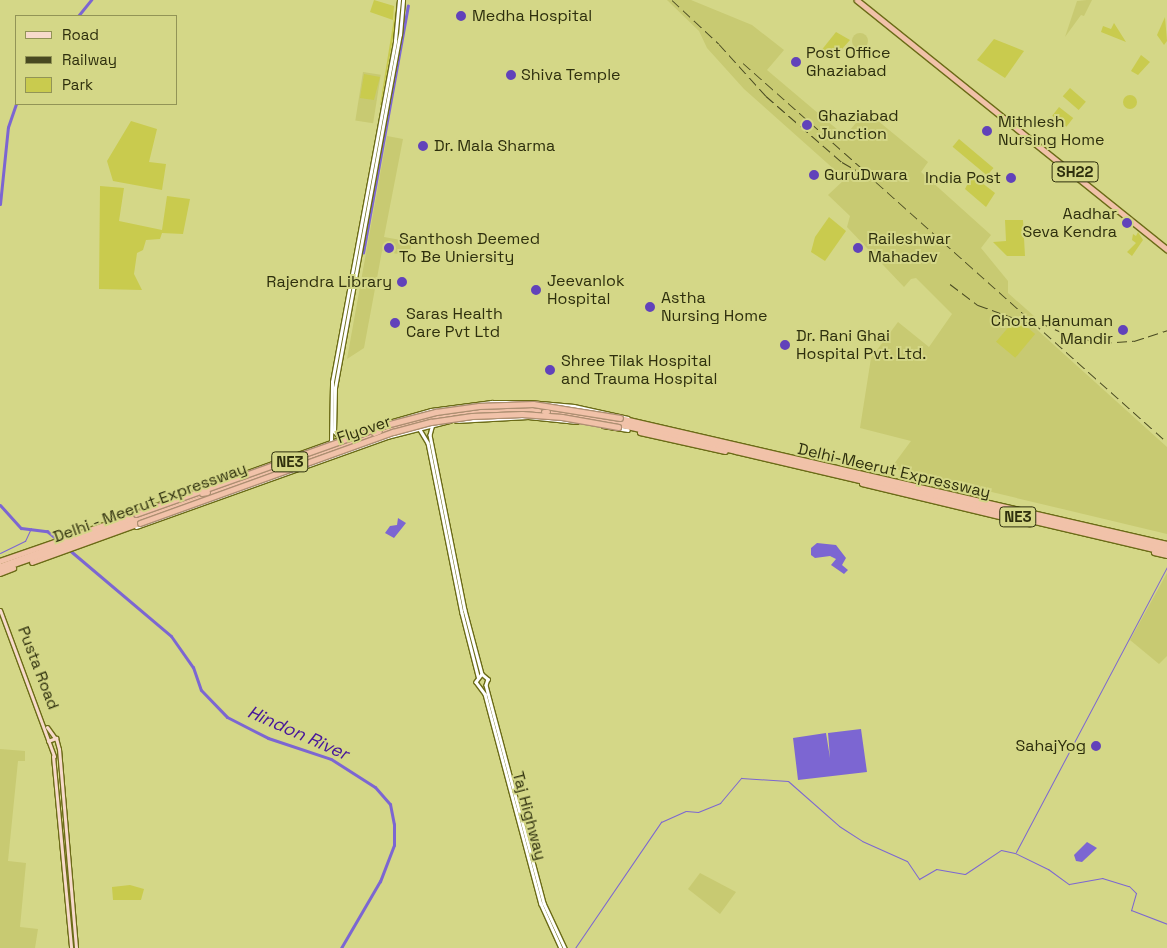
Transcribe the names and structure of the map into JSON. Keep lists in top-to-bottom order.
{
  "streets": {
    "highway": [
      "SH22",
      "Flyover",
      "NE3",
      "Delhi-Meerut Expressway",
      "Delhi - Meerut Expressway"
    ],
    "main road": ["Pusta Road", "Taj Highway"]
  },
  "crossings": [
    ["Flyover", "Delhi-Meerut Expressway"],
    ["Flyover", "Delhi - Meerut Expressway"],
    ["Delhi-Meerut Expressway", "Delhi - Meerut Expressway"]
  ],
  "water": ["Hindon River"],
  "places": [
    "Medha Hospital",
    "Post Office Ghaziabad",
    "Shiva Temple",
    "Ghaziabad Junction",
    "Mithlesh Nursing Home",
    "Dr. Mala Sharma",
    "GuruDwara",
    "India Post",
    "Aadhar Seva Kendra",
    "Santhosh Deemed To Be Uniersity",
    "Raileshwar Mahadev",
    "Rajendra Library",
    "Jeevanlok Hospital",
    "Astha Nursing Home",
    "Saras Health Care Pvt Ltd",
    "Chota Hanuman Mandir",
    "Dr. Rani Ghai Hospital Pvt. Ltd.",
    "Shree Tilak Hospital and Trauma Hospital",
    "SahajYog"
  ],
  "legend": ["Road", "Railway", "Park"]
}
